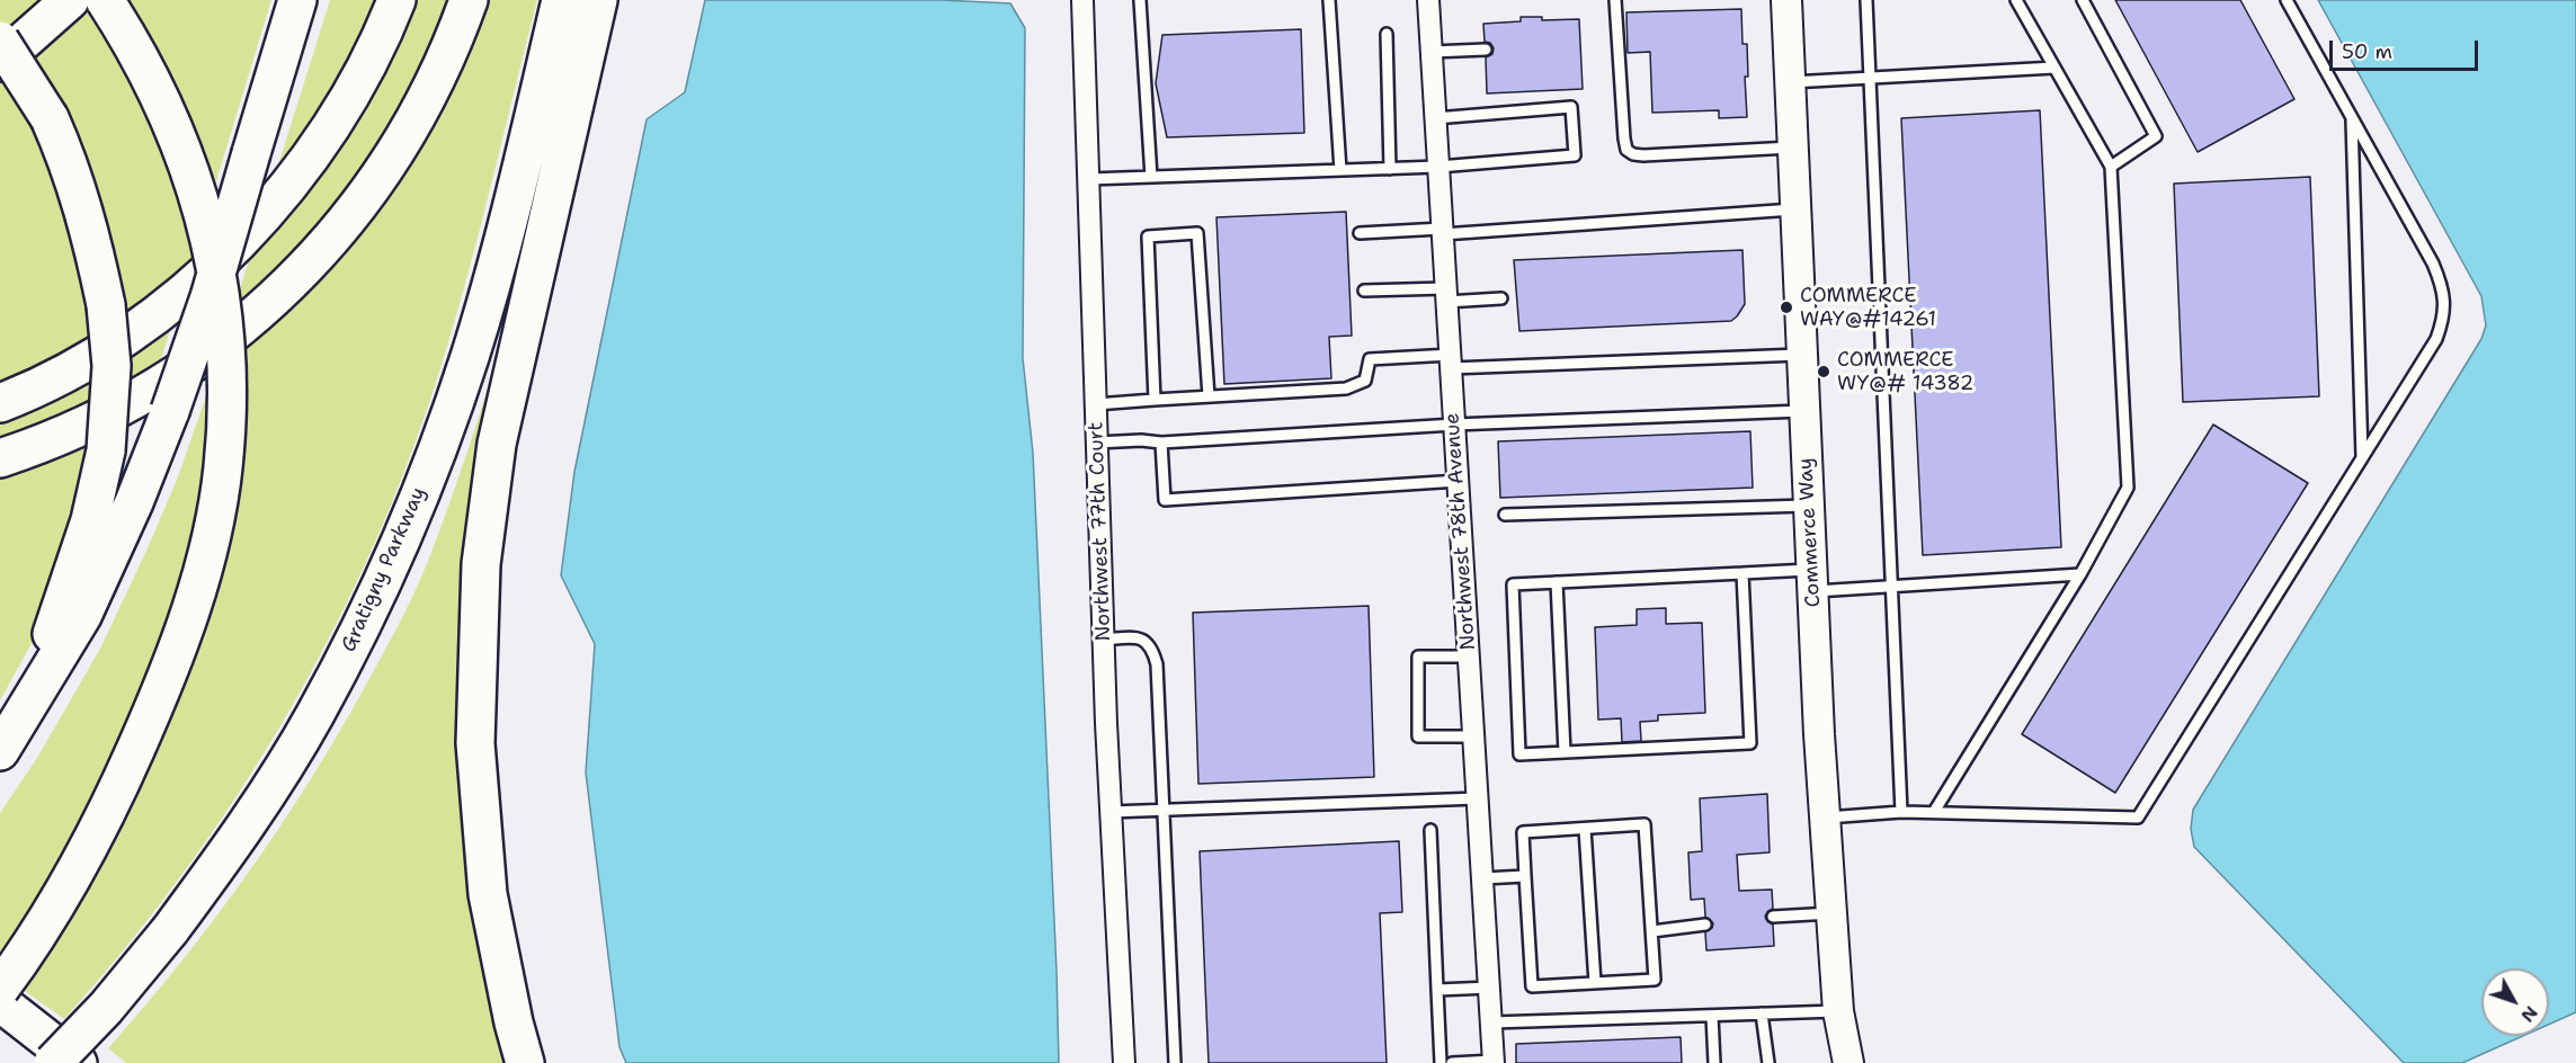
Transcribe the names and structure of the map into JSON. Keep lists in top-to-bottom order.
{
  "streets": {
    "highway": ["Gratigny Parkway"],
    "street": ["Northwest 77th Court", "Northwest 78th Avenue", "Commerce Way"]
  },
  "places": ["COMMERCE WAY@#14261", "COMMERCE WY@# 14382"],
  "scale_bar": "50 m",
  "north": "bottom right"
}
